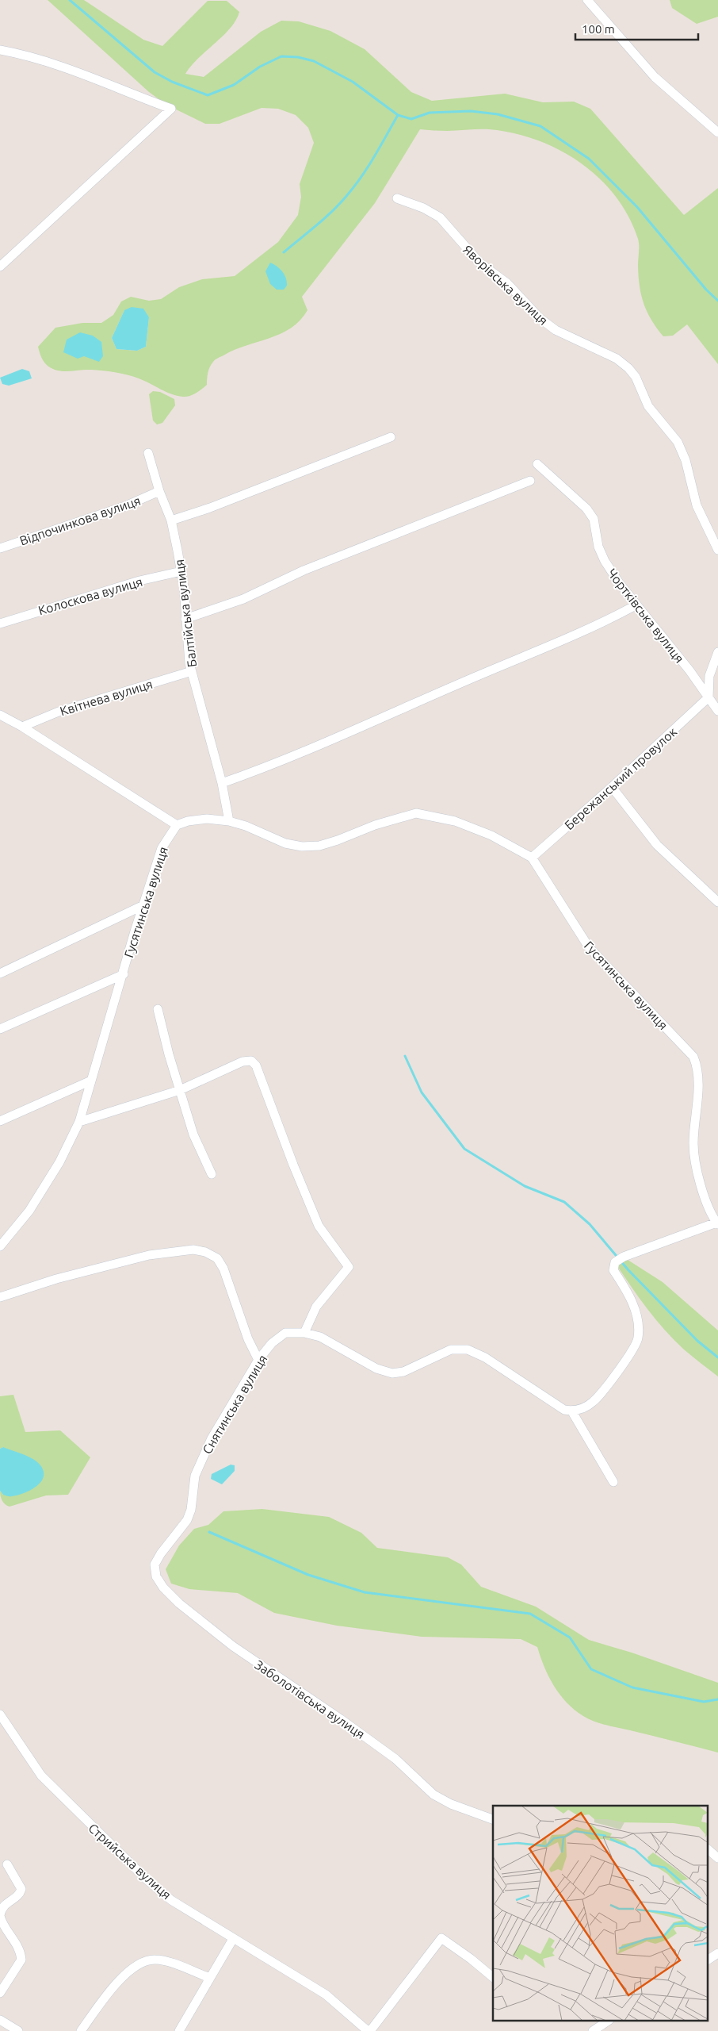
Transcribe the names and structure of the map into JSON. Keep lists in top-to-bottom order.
{
  "streets": {
    "street": [
      "Яворівська вулиця",
      "Відпочинкова вулиця",
      "Колоскова вулиця",
      "Балтійська вулиця",
      "Чортківська вулиця",
      "Квітнева вулиця",
      "Бережанський провулок",
      "Гусятинська вулиця",
      "Снятинська вулиця",
      "Заболотівська вулиця",
      "Стрийська вулиця"
    ]
  },
  "crossings": [
    ["Відпочинкова вулиця", "Балтійська вулиця"],
    ["Колоскова вулиця", "Балтійська вулиця"],
    ["Балтійська вулиця", "Квітнева вулиця"],
    ["Чортківська вулиця", "Бережанський провулок"],
    ["Бережанський провулок", "Гусятинська вулиця"],
    ["Снятинська вулиця", "Заболотівська вулиця"]
  ],
  "scale_bar": "100 m"
}
